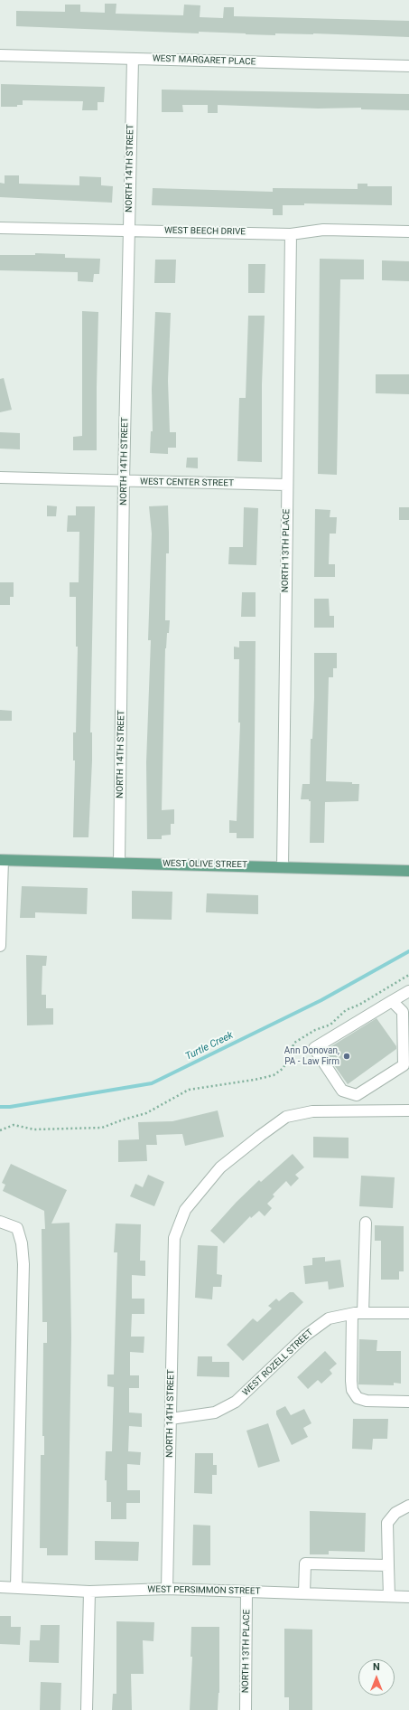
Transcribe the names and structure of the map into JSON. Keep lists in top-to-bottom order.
{
  "streets": {
    "main road": ["WEST OLIVE STREET"],
    "street": [
      "WEST MARGARET PLACE",
      "NORTH 14TH STREET",
      "WEST BEECH DRIVE",
      "WEST CENTER STREET",
      "NORTH 13TH PLACE",
      "WEST ROZELL STREET",
      "WEST PERSIMMON STREET"
    ]
  },
  "crossings": [
    ["WEST MARGARET PLACE", "NORTH 14TH STREET"],
    ["NORTH 14TH STREET", "WEST BEECH DRIVE"],
    ["NORTH 14TH STREET", "WEST CENTER STREET"],
    ["NORTH 14TH STREET", "WEST OLIVE STREET"],
    ["NORTH 14TH STREET", "WEST ROZELL STREET"],
    ["NORTH 14TH STREET", "WEST PERSIMMON STREET"],
    ["WEST BEECH DRIVE", "NORTH 13TH PLACE"],
    ["WEST CENTER STREET", "NORTH 13TH PLACE"],
    ["NORTH 13TH PLACE", "WEST OLIVE STREET"],
    ["NORTH 13TH PLACE", "WEST PERSIMMON STREET"]
  ],
  "water": ["Turtle Creek"],
  "places": ["Ann Donovan, PA - Law Firm"],
  "north": "top"
}
